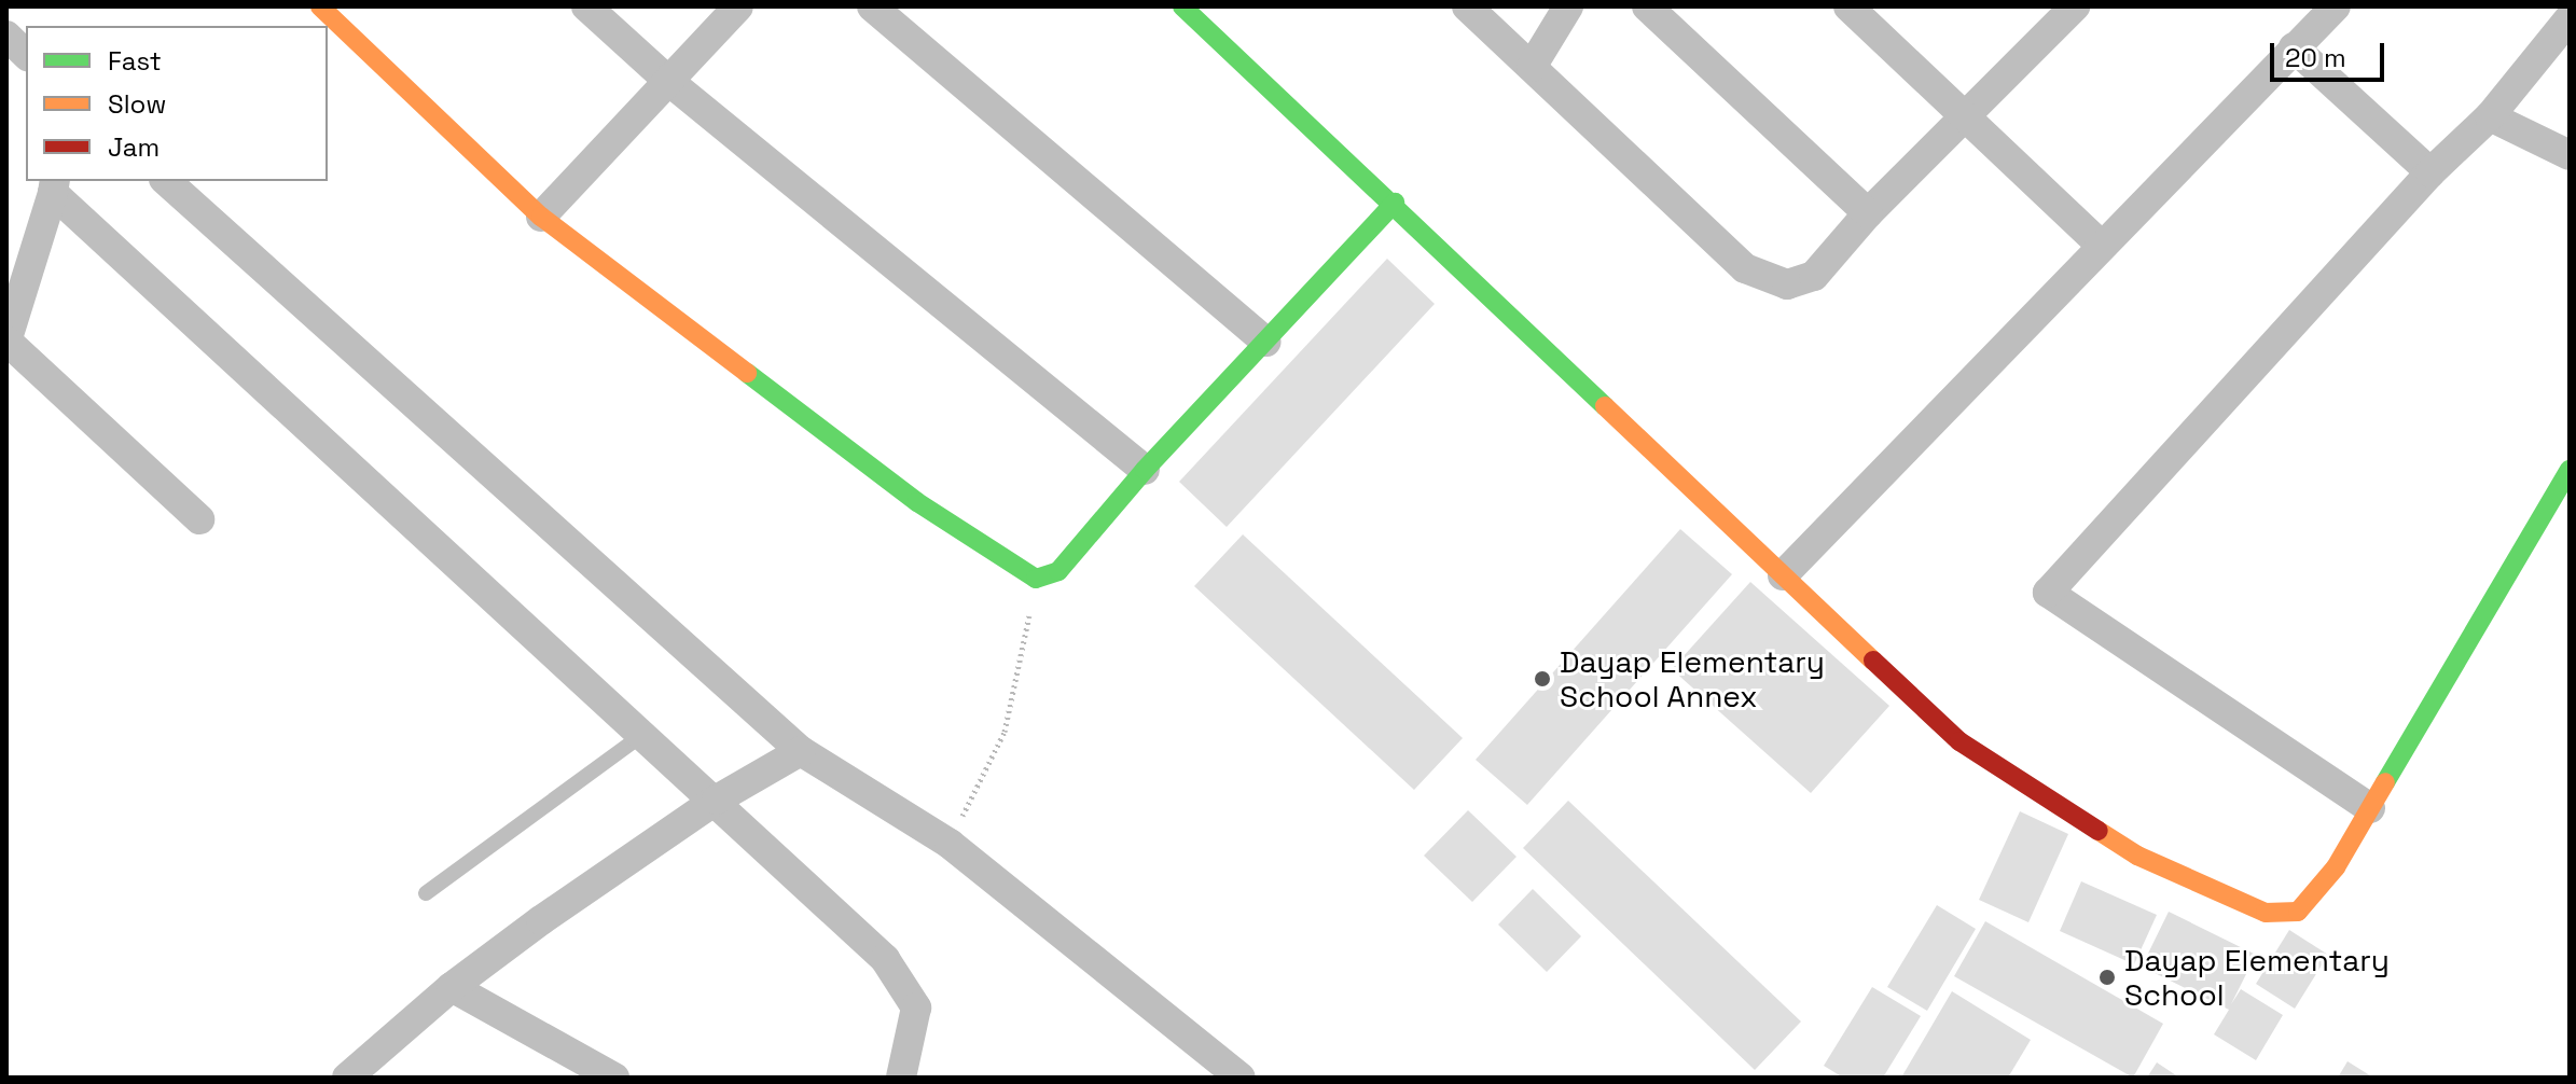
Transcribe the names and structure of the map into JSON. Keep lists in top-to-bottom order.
{
  "places": ["Dayap Elementary School Annex", "Dayap Elementary School"],
  "legend": ["Fast", "Slow", "Jam"],
  "scale_bar": "20 m"
}
